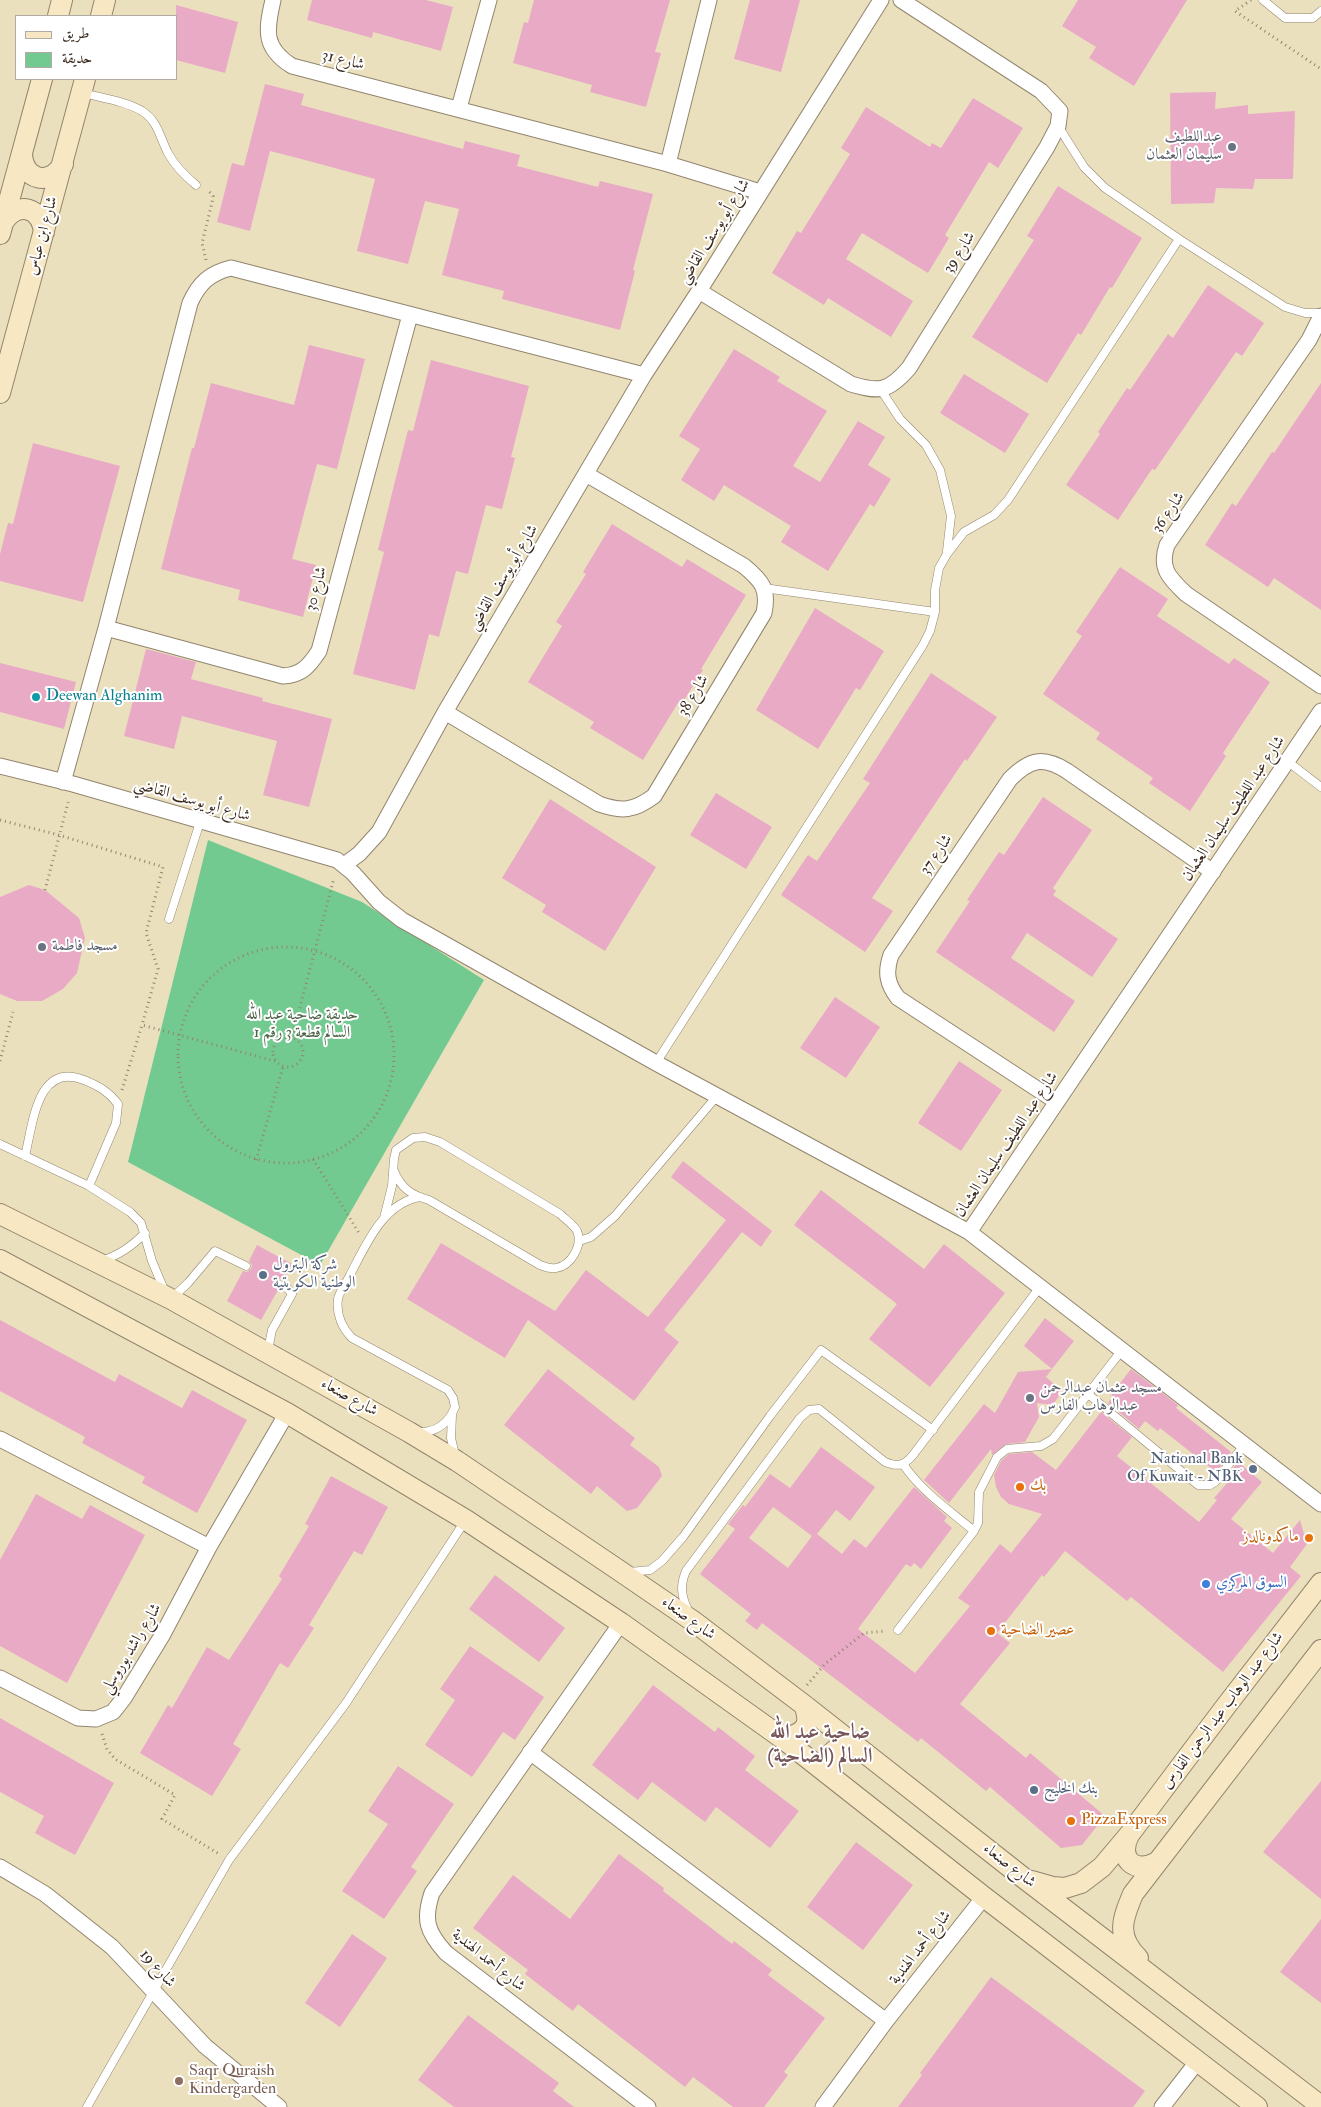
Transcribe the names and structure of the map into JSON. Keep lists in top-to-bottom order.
{
  "streets": {
    "main road": ["شارع ابن عباس", "شارع صنعاء", "شارع عبد الوهاب عبد الرحمن الفارس"],
    "street": [
      "شارع 31",
      "شارع أبو يوسف القاضي",
      "شارع 39",
      "شارع 36",
      "شارع 30",
      "شارع 38",
      "شارع عبد اللطيف سليمان العثمان",
      "شارع 37",
      "شارع راشد بوروسلي",
      "شارع أحمد الهندية",
      "شارع 19"
    ]
  },
  "crossings": [
    ["شارع 31", "شارع أبو يوسف القاضي"],
    ["شارع أبو يوسف القاضي", "شارع 38"],
    ["شارع عبد اللطيف سليمان العثمان", "شارع 37"],
    ["شارع صنعاء", "شارع عبد الوهاب عبد الرحمن الفارس"]
  ],
  "districts": ["ضاحية عبد الله السالم (الضاحية)"],
  "parks": ["حديقة ضاحية عبد الله السالم قطعة 3 رقم 1"],
  "places": [
    "عبداللطيف سليمان العثمان",
    "Deewan Alghanim",
    "مسجد فاطمة",
    "شركة البترول الوطنية الكويتية",
    "مسجد عثمان عبدالرحمن عبدالوهاب الفارس",
    "National Bank Of Kuwait - NBK",
    "بك",
    "ماكدونالدز",
    "السوق المركزي",
    "عصير الضاحية",
    "بنك الخليج",
    "PizzaExpress",
    "Saqr Quraish Kindergarden"
  ],
  "legend": ["طريق", "حديقة"]
}
